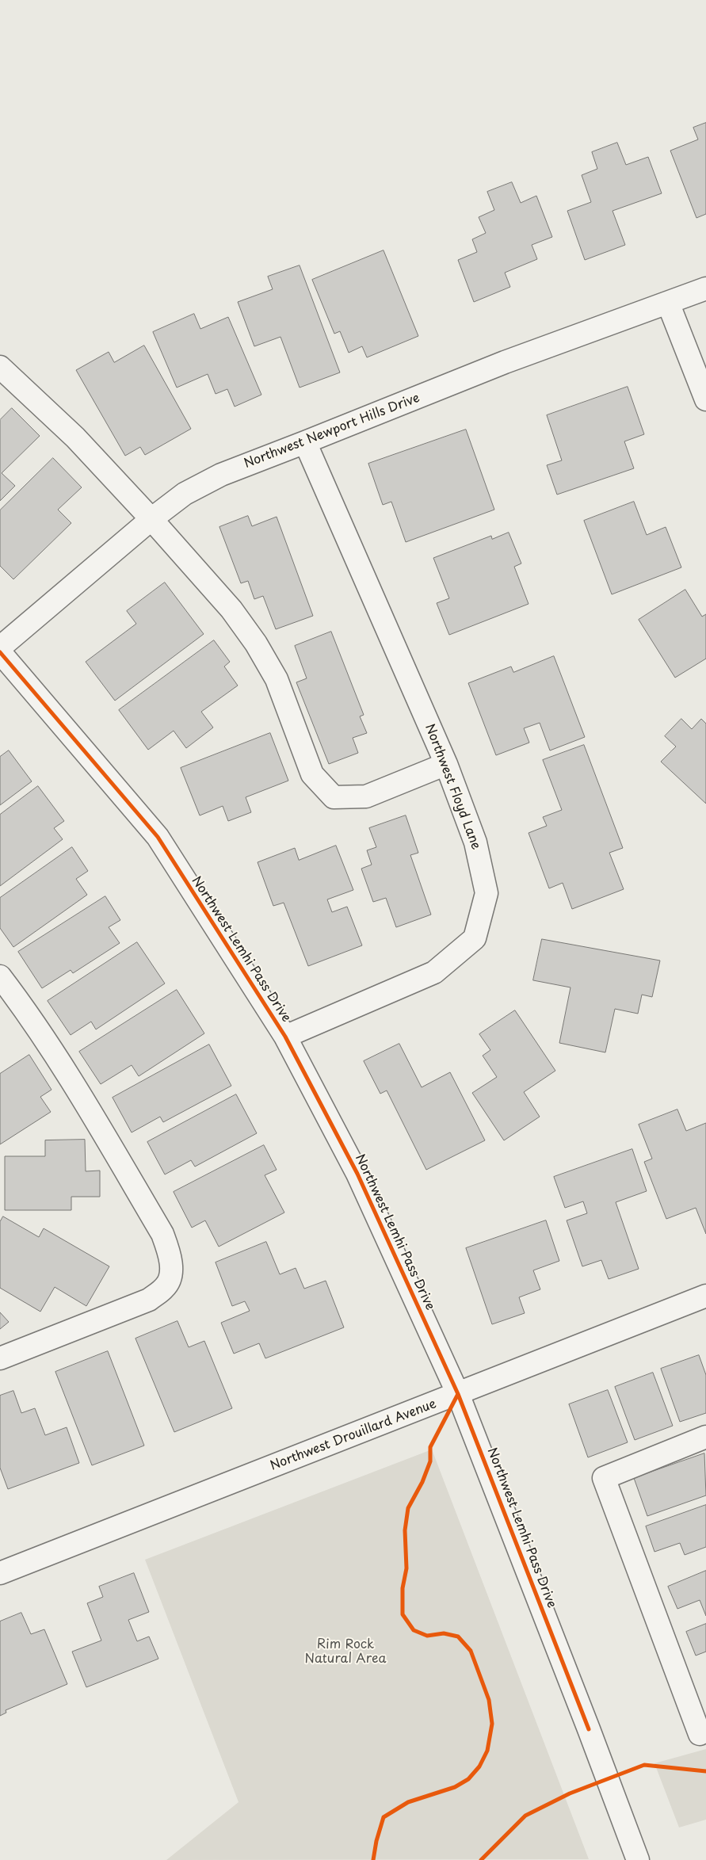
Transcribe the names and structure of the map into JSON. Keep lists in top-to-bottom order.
{
  "streets": {
    "street": [
      "Northwest Newport Hills Drive",
      "Northwest Floyd Lane",
      "Northwest Lemhi Pass Drive",
      "Northwest Drouillard Avenue"
    ]
  },
  "crossings": [
    ["Northwest Newport Hills Drive", "Northwest Floyd Lane"],
    ["Northwest Floyd Lane", "Northwest Lemhi Pass Drive"],
    ["Northwest Lemhi Pass Drive", "Northwest Drouillard Avenue"]
  ],
  "parks": ["Rim Rock Natural Area"]
}
